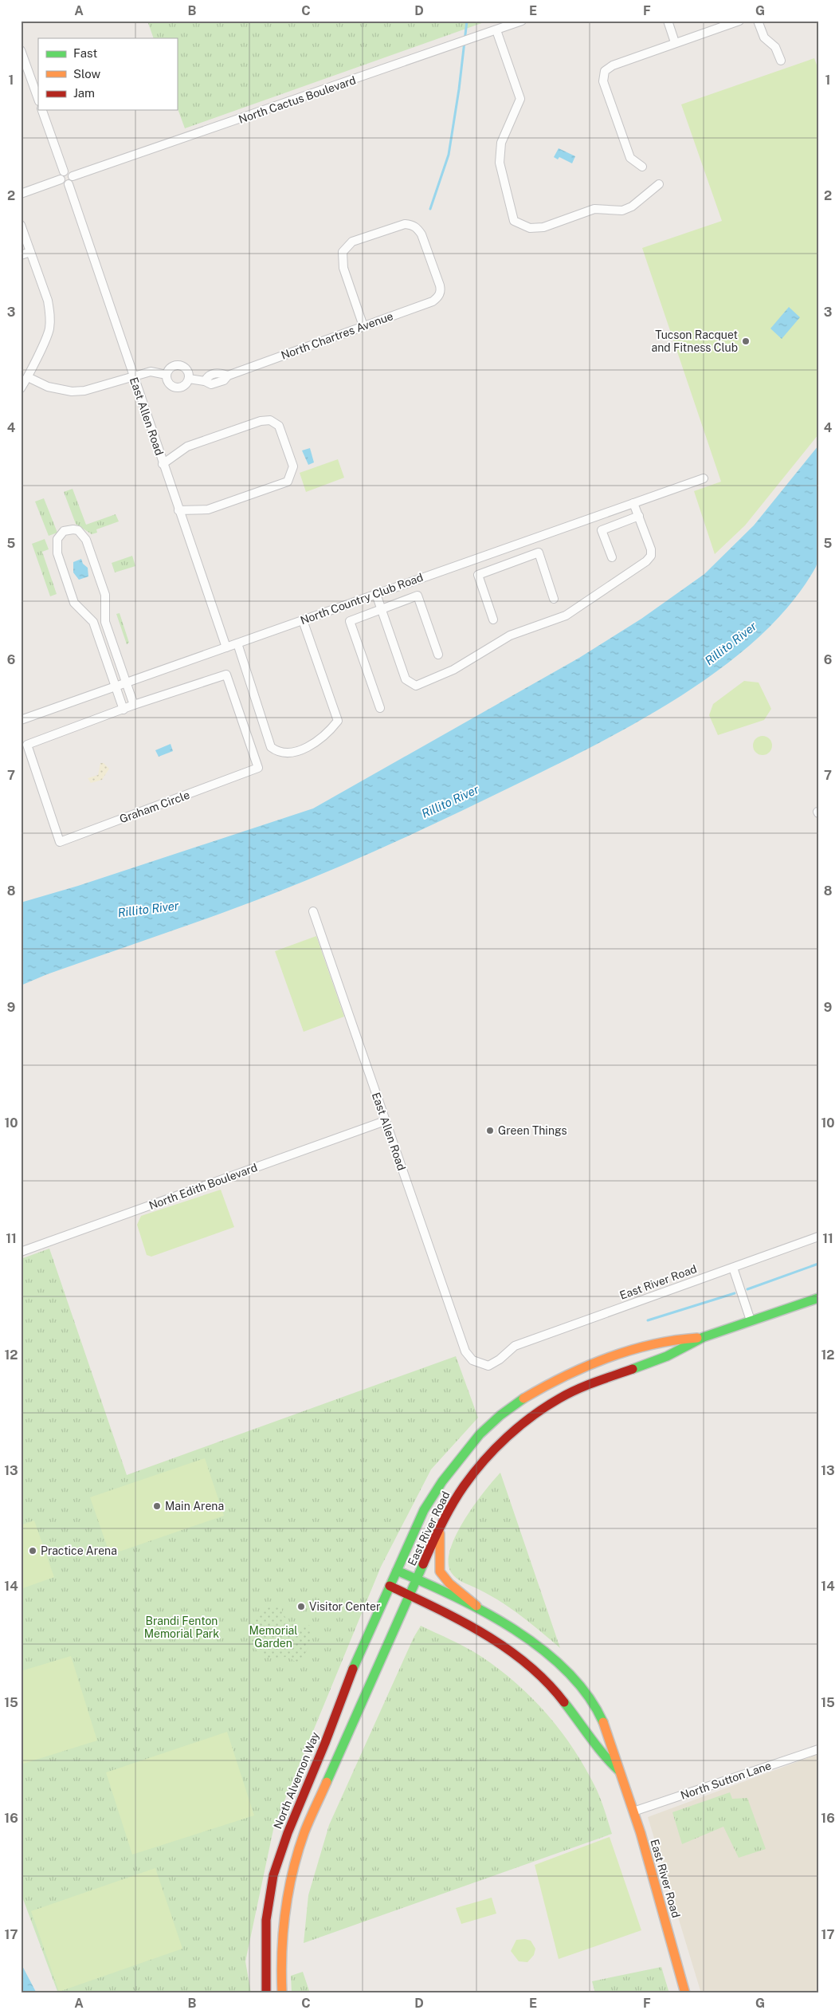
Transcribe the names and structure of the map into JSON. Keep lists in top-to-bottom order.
{
  "streets": {
    "main road": ["East River Road", "North Alvernon Way"],
    "street": [
      "North Cactus Boulevard",
      "North Chartres Avenue",
      "East Allen Road",
      "North Country Club Road",
      "Graham Circle",
      "North Edith Boulevard",
      "North Sutton Lane"
    ]
  },
  "crossings": [
    ["North Cactus Boulevard", "East Allen Road"],
    ["East Allen Road", "North Country Club Road"],
    ["East Allen Road", "North Edith Boulevard"],
    ["East Allen Road", "East River Road"],
    ["East River Road", "North Alvernon Way"],
    ["East River Road", "North Sutton Lane"]
  ],
  "water": ["Rillito River"],
  "parks": ["Brandi Fenton Memorial Park", "Memorial Garden"],
  "places": [
    "Tucson Racquet and Fitness Club",
    "Green Things",
    "Main Arena",
    "Practice Arena",
    "Visitor Center"
  ],
  "legend": ["Fast", "Slow", "Jam"],
  "grid": {
    "columns": [
      "A",
      "B",
      "C",
      "D",
      "E",
      "F",
      "G"
    ],
    "rows": [
      "1",
      "2",
      "3",
      "4",
      "5",
      "6",
      "7",
      "8",
      "9",
      "10",
      "11",
      "12",
      "13",
      "14",
      "15",
      "16",
      "17"
    ]
  }
}
